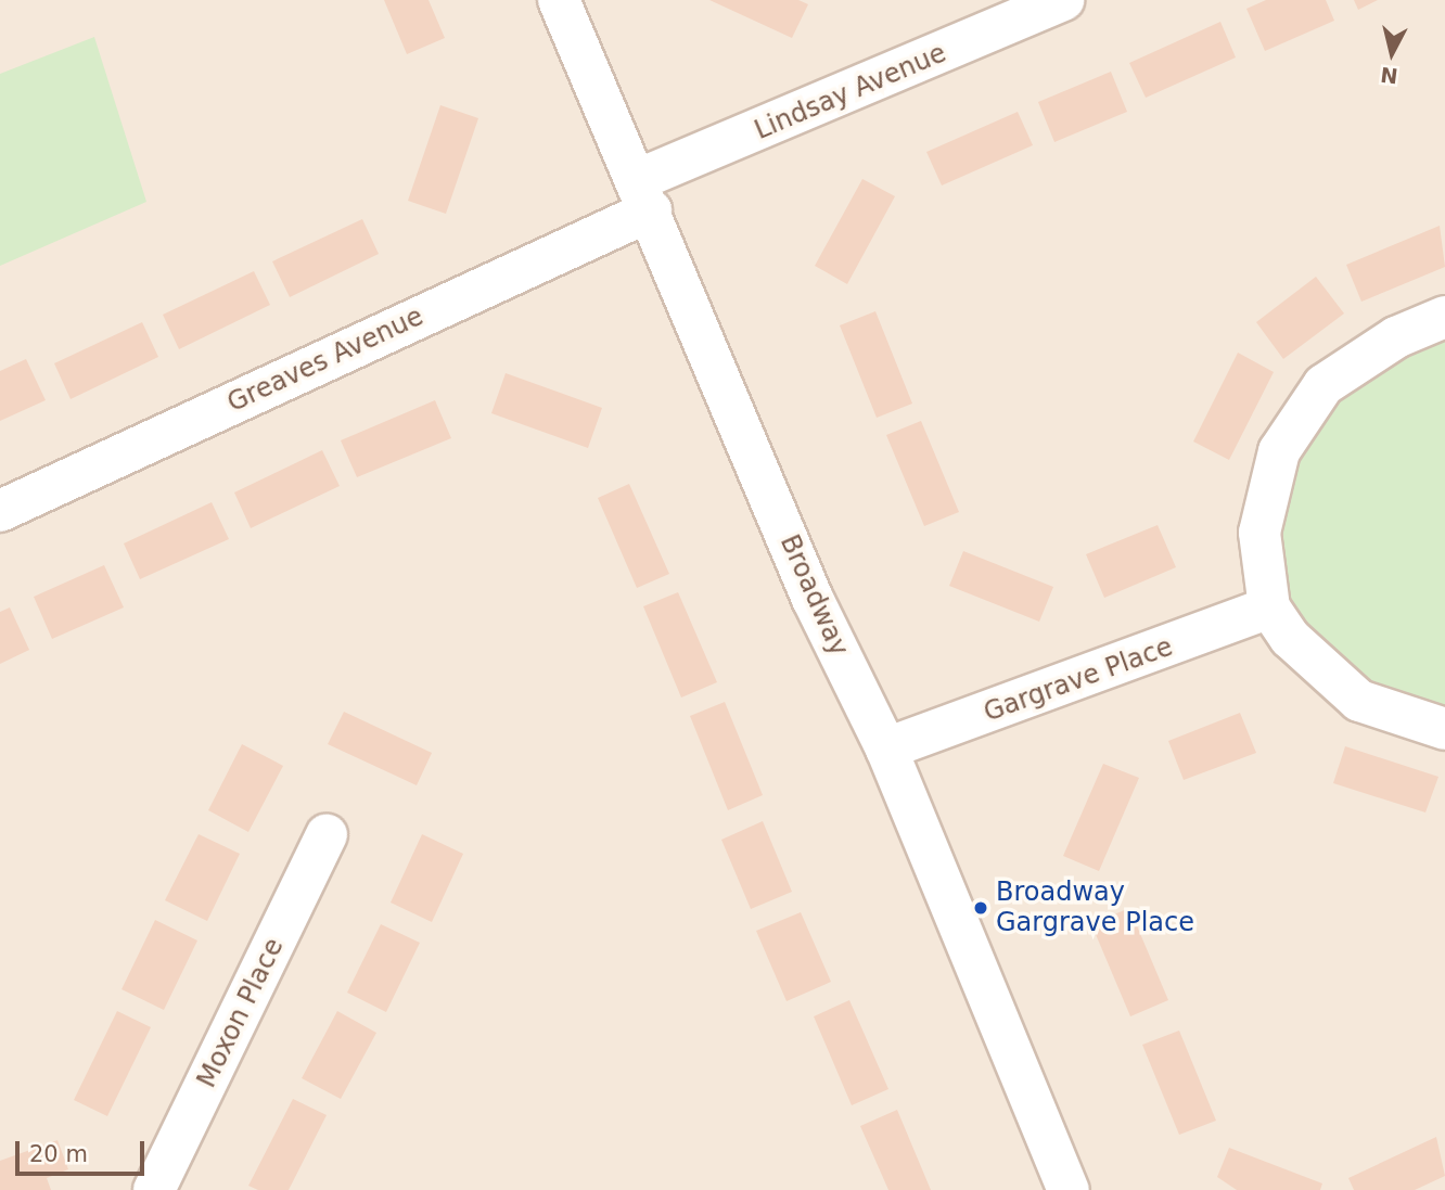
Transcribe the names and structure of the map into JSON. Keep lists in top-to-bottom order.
{
  "streets": {
    "street": [
      "Lindsay Avenue",
      "Greaves Avenue",
      "Broadway",
      "Gargrave Place",
      "Moxon Place"
    ]
  },
  "crossings": [
    ["Lindsay Avenue", "Greaves Avenue"],
    ["Lindsay Avenue", "Broadway"],
    ["Greaves Avenue", "Broadway"],
    ["Broadway", "Gargrave Place"]
  ],
  "places": ["Broadway Gargrave Place"],
  "scale_bar": "20 m",
  "north": "bottom"
}
